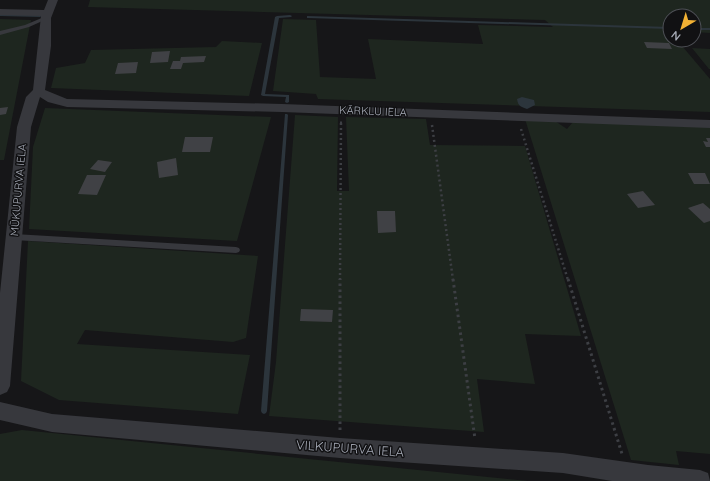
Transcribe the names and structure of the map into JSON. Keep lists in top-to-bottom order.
{
  "streets": {
    "street": ["KĀRKLU IELA", "MŪKUPURVA IELA", "VILKUPURVA IELA"]
  },
  "crossings": [
    ["KĀRKLU IELA", "MŪKUPURVA IELA"]
  ],
  "north": "bottom left"
}
